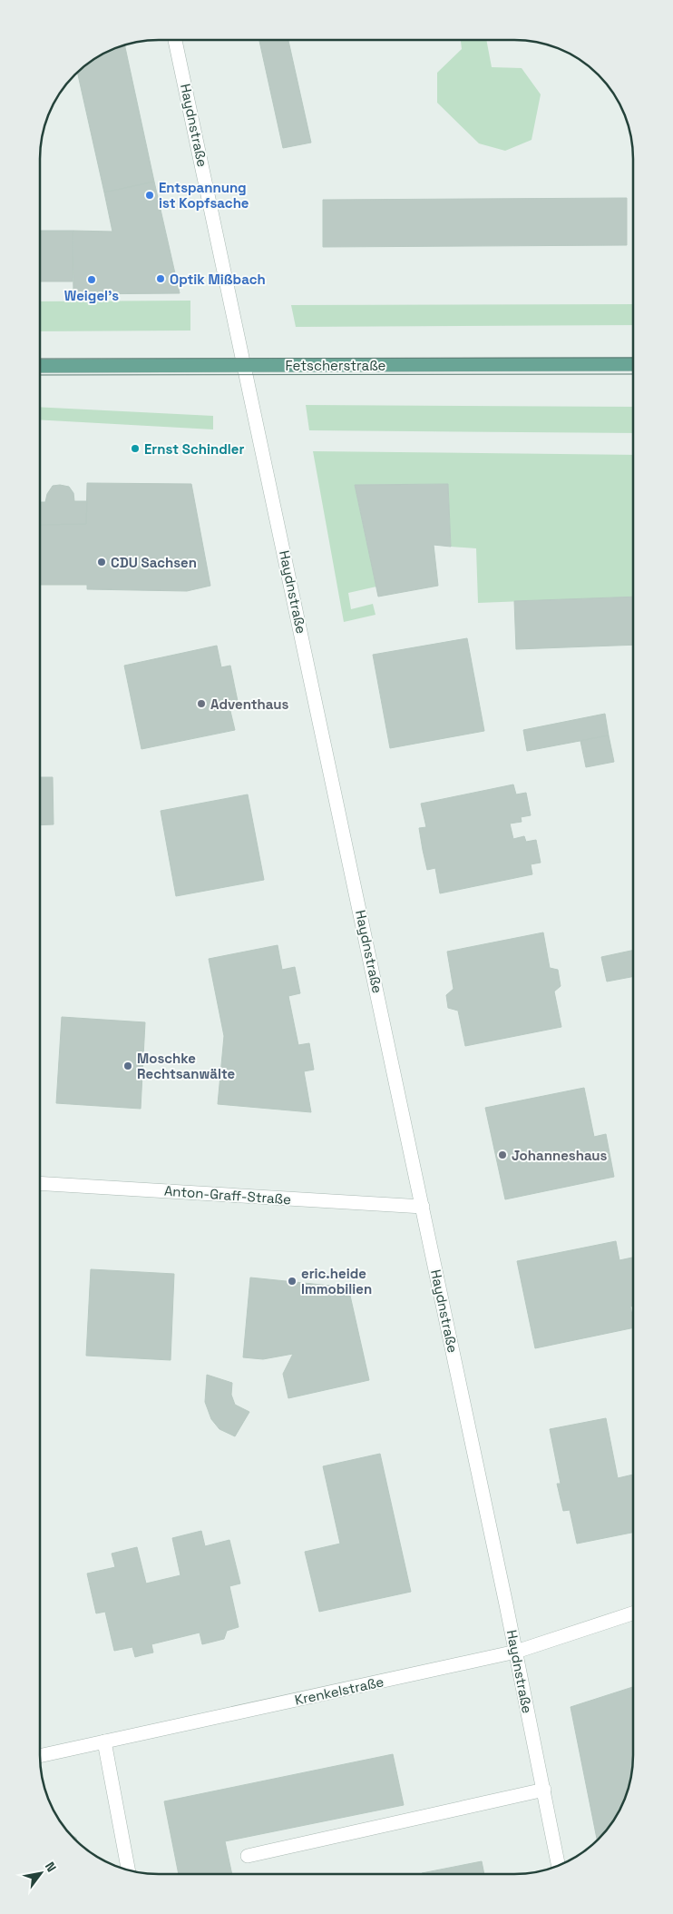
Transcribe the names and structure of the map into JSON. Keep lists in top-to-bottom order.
{
  "streets": {
    "main road": ["Fetscherstraße"],
    "street": ["Haydnstraße", "Anton-Graff-Straße", "Krenkelstraße"]
  },
  "crossings": [
    ["Haydnstraße", "Fetscherstraße"],
    ["Haydnstraße", "Anton-Graff-Straße"],
    ["Haydnstraße", "Krenkelstraße"]
  ],
  "places": [
    "Entspannung ist Kopfsache",
    "Optik Mißbach",
    "Weigel's",
    "Ernst Schindler",
    "CDU Sachsen",
    "Adventhaus",
    "Moschke Rechtsanwälte",
    "Johanneshaus",
    "eric.heide Immobilien"
  ],
  "north": "top right"
}
